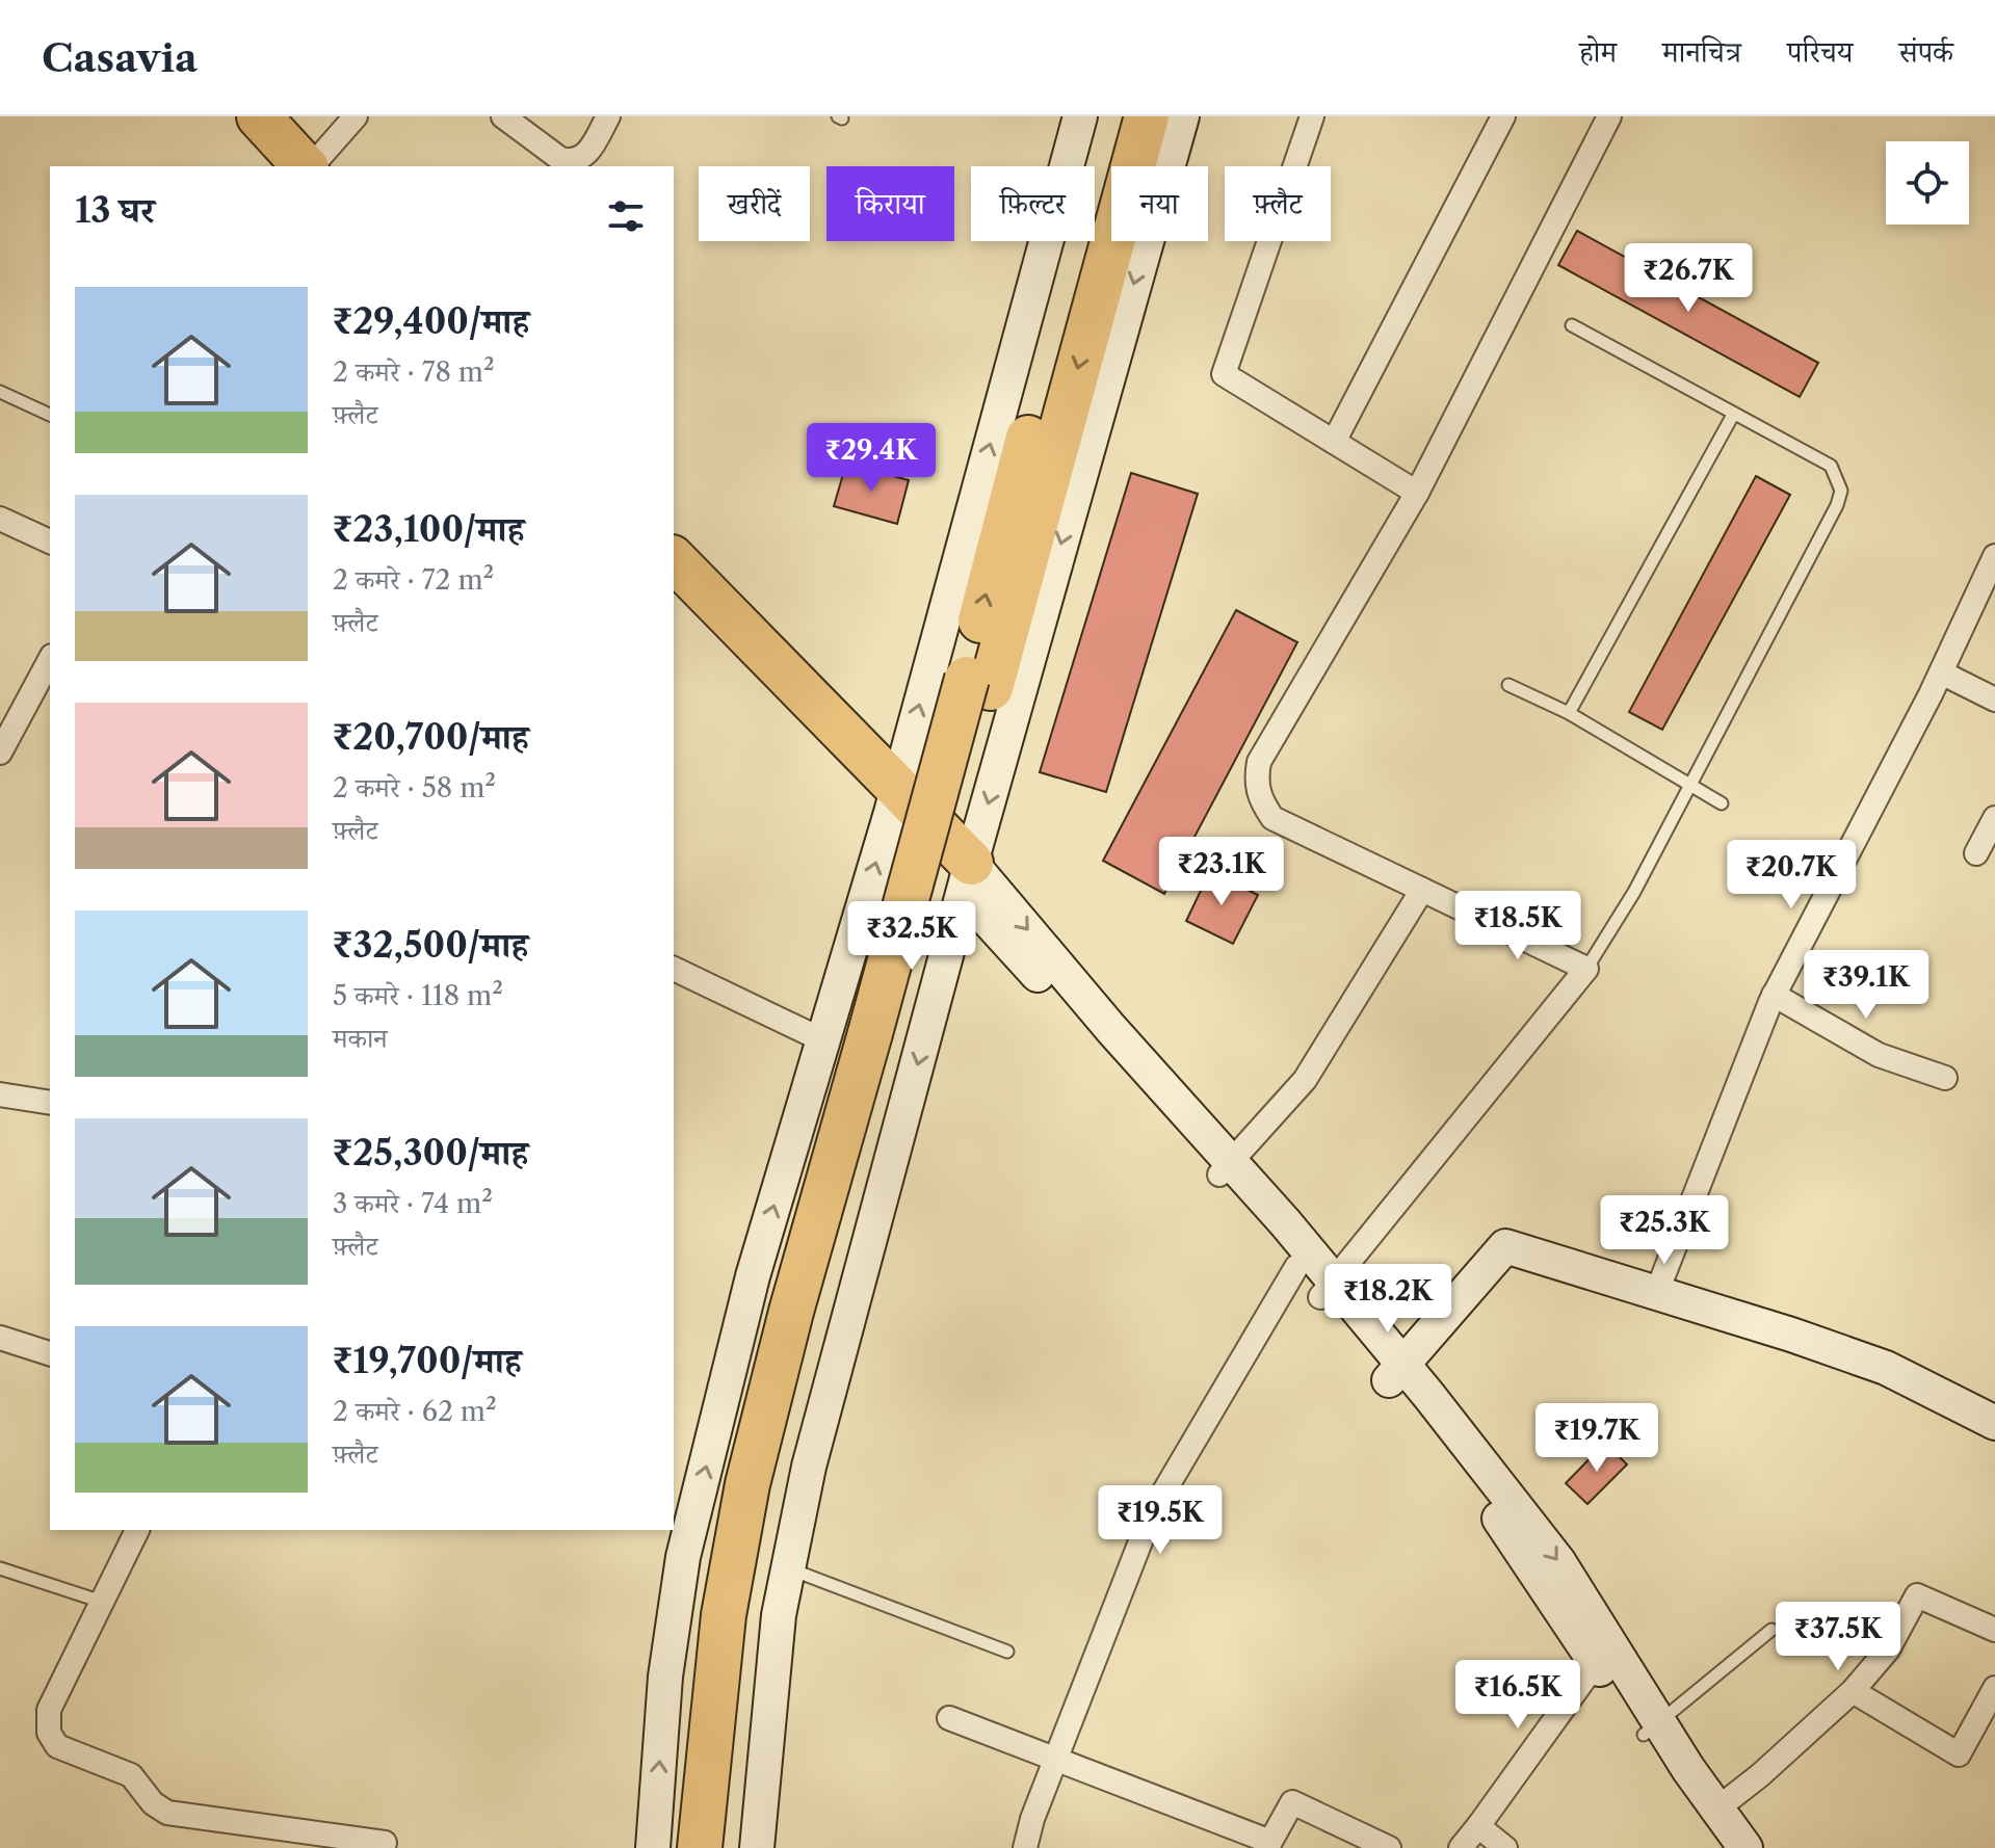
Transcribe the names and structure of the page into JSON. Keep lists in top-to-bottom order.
{
  "page": {
    "header": "Casavia",
    "nav": [
      "होम",
      "मानचित्र",
      "परिचय",
      "संपर्क"
    ],
    "chip": [
      "खरीदें",
      "किराया",
      "फ़िल्टर",
      "नया",
      "फ़्लैट"
    ],
    "heading": "13 घर",
    "price": [
      "₹26.7K",
      "₹29.4K",
      "₹23.1K",
      "₹20.7K",
      "₹18.5K",
      "₹32.5K",
      "₹39.1K",
      "₹25.3K",
      "₹18.2K",
      "₹19.7K",
      "₹19.5K",
      "₹37.5K",
      "₹16.5K"
    ],
    "list": [
      {
        "name": "₹29,400/माह",
        "note": "2 कमरे · 78 m² · फ़्लैट"
      },
      {
        "name": "₹23,100/माह",
        "note": "2 कमरे · 72 m² · फ़्लैट"
      },
      {
        "name": "₹20,700/माह",
        "note": "2 कमरे · 58 m² · फ़्लैट"
      },
      {
        "name": "₹32,500/माह",
        "note": "5 कमरे · 118 m² · मकान"
      },
      {
        "name": "₹25,300/माह",
        "note": "3 कमरे · 74 m² · फ़्लैट"
      },
      {
        "name": "₹19,700/माह",
        "note": "2 कमरे · 62 m² · फ़्लैट"
      }
    ]
  }
}
